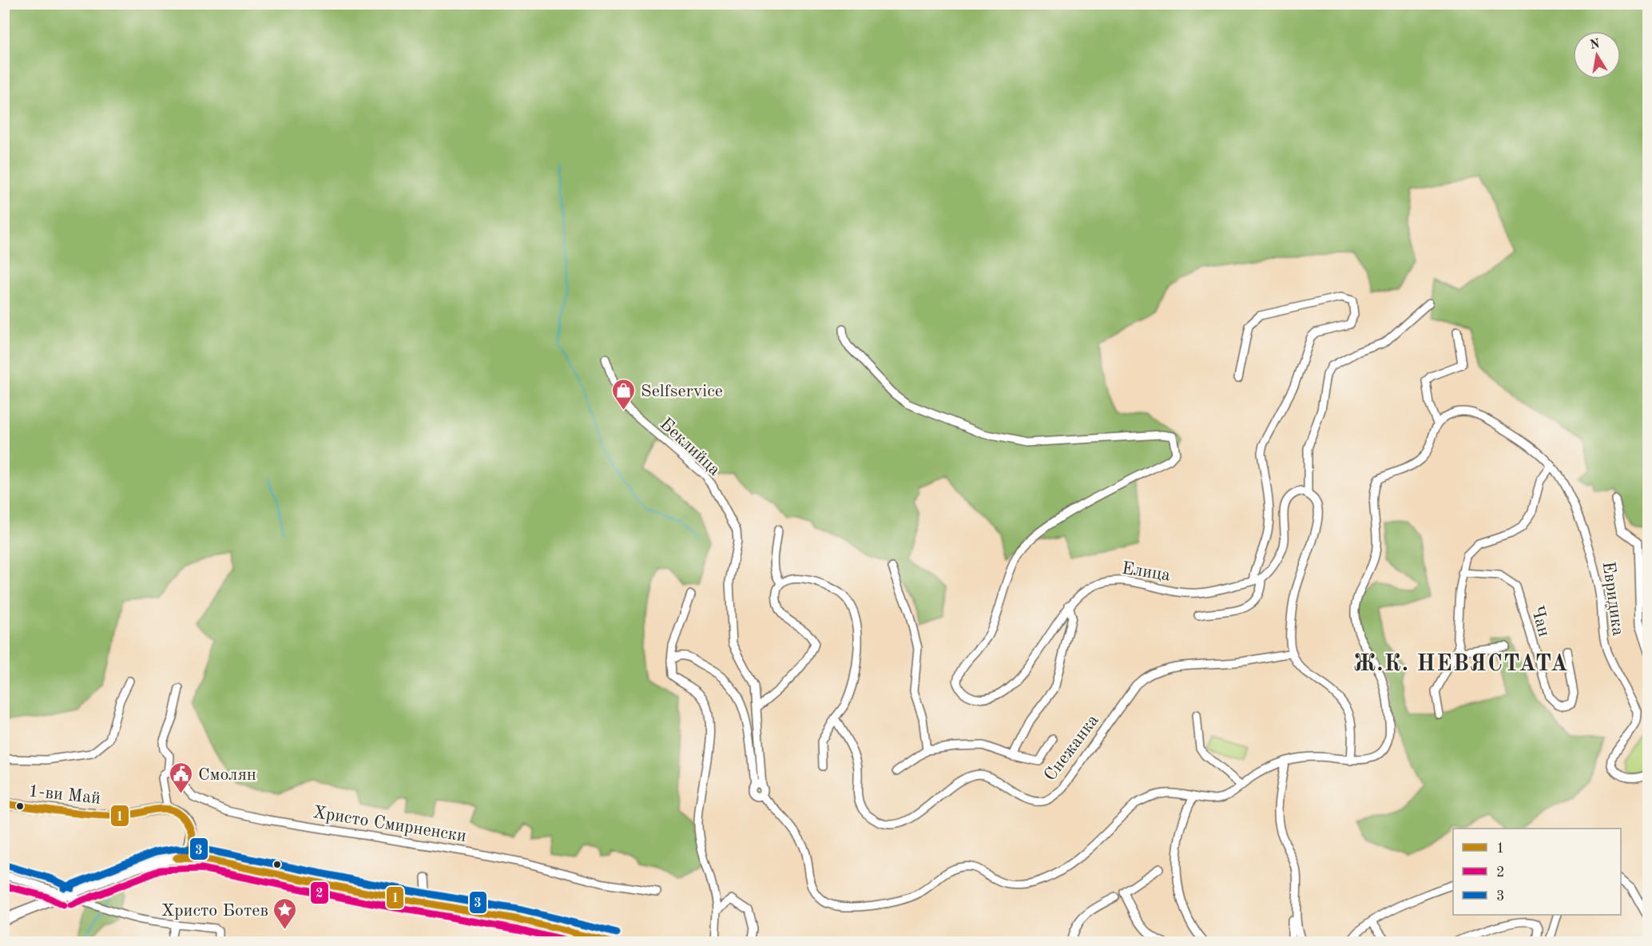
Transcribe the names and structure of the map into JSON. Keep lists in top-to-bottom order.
{
  "streets": {
    "street": [
      "Беклийца",
      "Елица",
      "Евридика",
      "Чан",
      "Снежанка",
      "1-ви Май",
      "Христо Смирненски"
    ]
  },
  "districts": ["Ж.К. НЕВЯСТАТА"],
  "places": {
    "shop": ["Selfservice"],
    "public building": ["Смолян"],
    "place": ["Христо Ботев"]
  },
  "lines": ["transit line 1", "transit line 3", "transit line 2"],
  "legend": ["1", "2", "3"],
  "north": "top"
}
